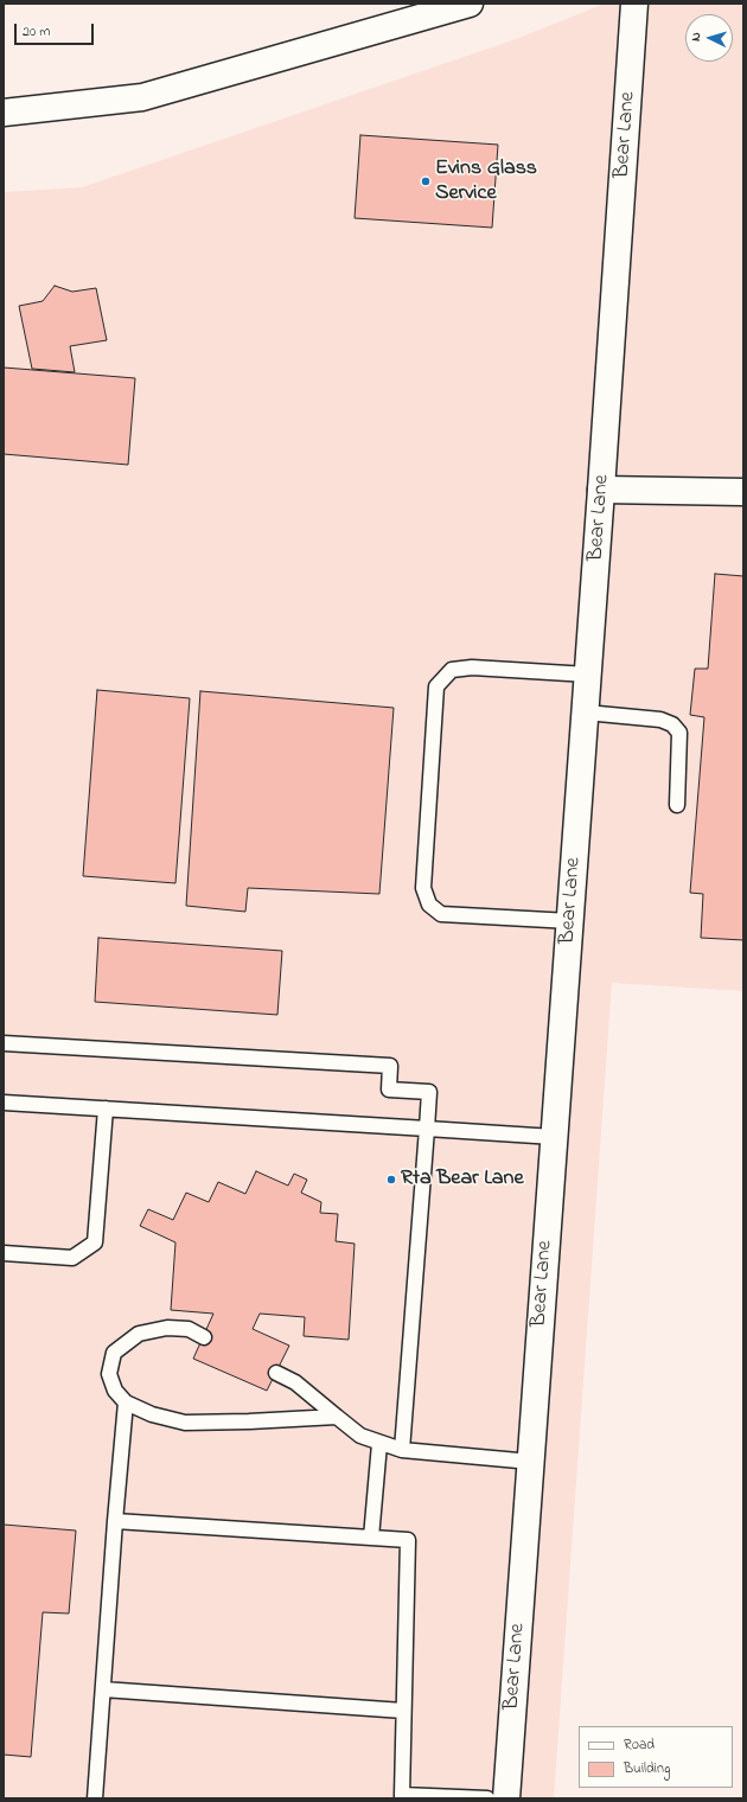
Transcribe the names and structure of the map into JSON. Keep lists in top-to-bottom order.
{
  "streets": {
    "street": ["Bear Lane"]
  },
  "places": ["Evins Glass Service", "Rta Bear Lane"],
  "legend": ["Road", "Building"],
  "scale_bar": "20 m",
  "north": "left"
}
